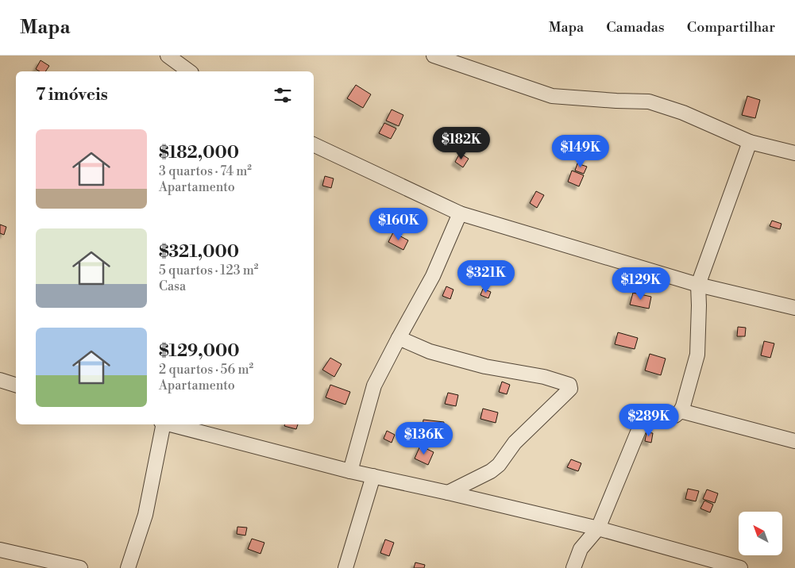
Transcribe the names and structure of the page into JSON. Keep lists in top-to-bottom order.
{
  "north": "top left",
  "page": {
    "header": "Mapa",
    "nav": ["Mapa", "Camadas", "Compartilhar"],
    "heading": "7 imóveis",
    "list": [
      {
        "name": "$182,000",
        "note": "3 quartos · 74 m² · Apartamento"
      },
      {
        "name": "$321,000",
        "note": "5 quartos · 123 m² · Casa"
      },
      {
        "name": "$129,000",
        "note": "2 quartos · 56 m² · Apartamento"
      }
    ],
    "price": [
      "$182K",
      "$149K",
      "$160K",
      "$321K",
      "$129K",
      "$289K",
      "$136K"
    ]
  }
}
